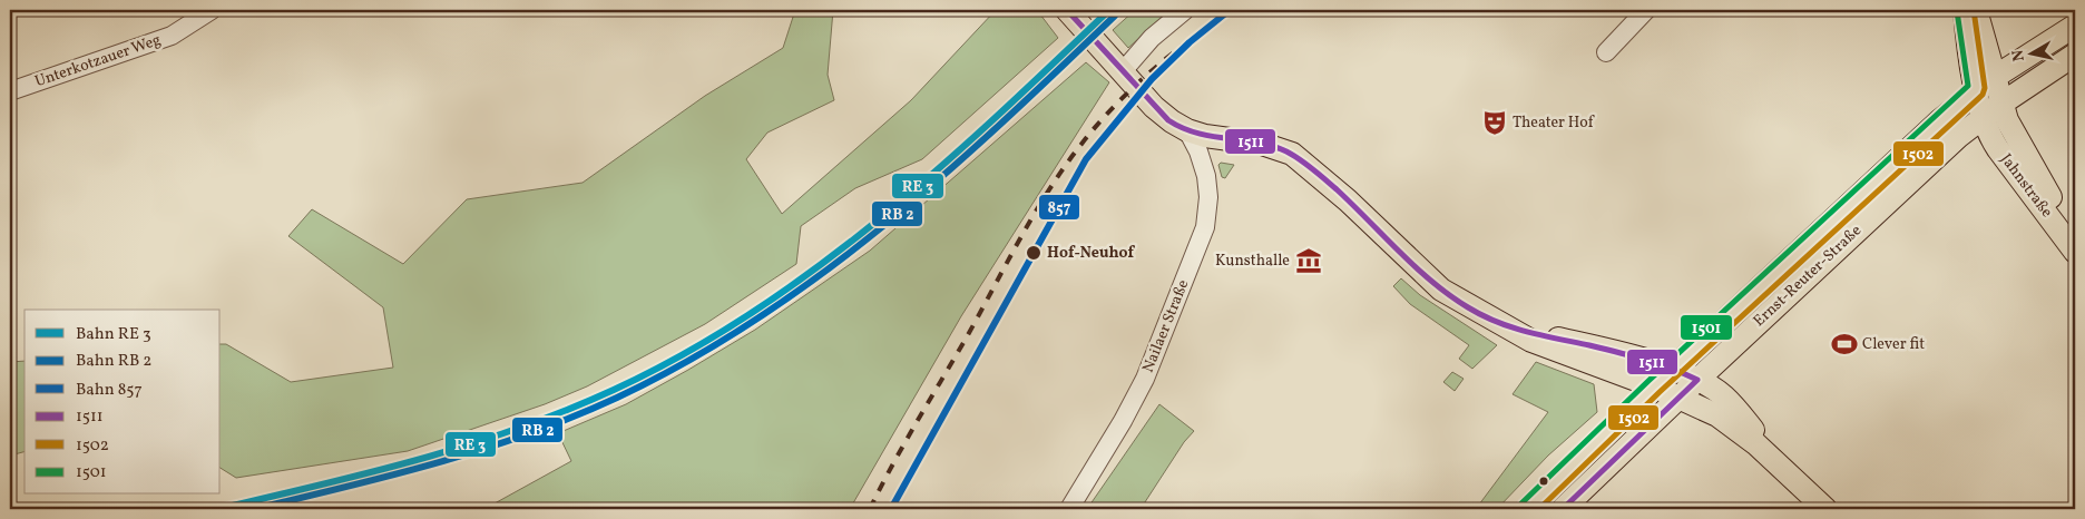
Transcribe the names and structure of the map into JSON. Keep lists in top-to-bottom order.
{
  "streets": {
    "main road": ["Jahnstraße", "Ernst-Reuter-Straße"],
    "street": ["Unterkotzauer Weg", "Nailaer Straße"]
  },
  "crossings": [
    ["Jahnstraße", "Ernst-Reuter-Straße"]
  ],
  "places": {
    "theatre": ["Theater Hof"],
    "other": ["Hof-Neuhof"],
    "museum": ["Kunsthalle"],
    "sports": ["Clever fit"]
  },
  "lines": [
    "rail line 857",
    "transit line 1511",
    "transit line 1502",
    "transit line 1501"
  ],
  "legend": [
    "Bahn RE 3",
    "Bahn RB 2",
    "Bahn 857",
    "1511",
    "1502",
    "1501"
  ],
  "north": "left"
}
